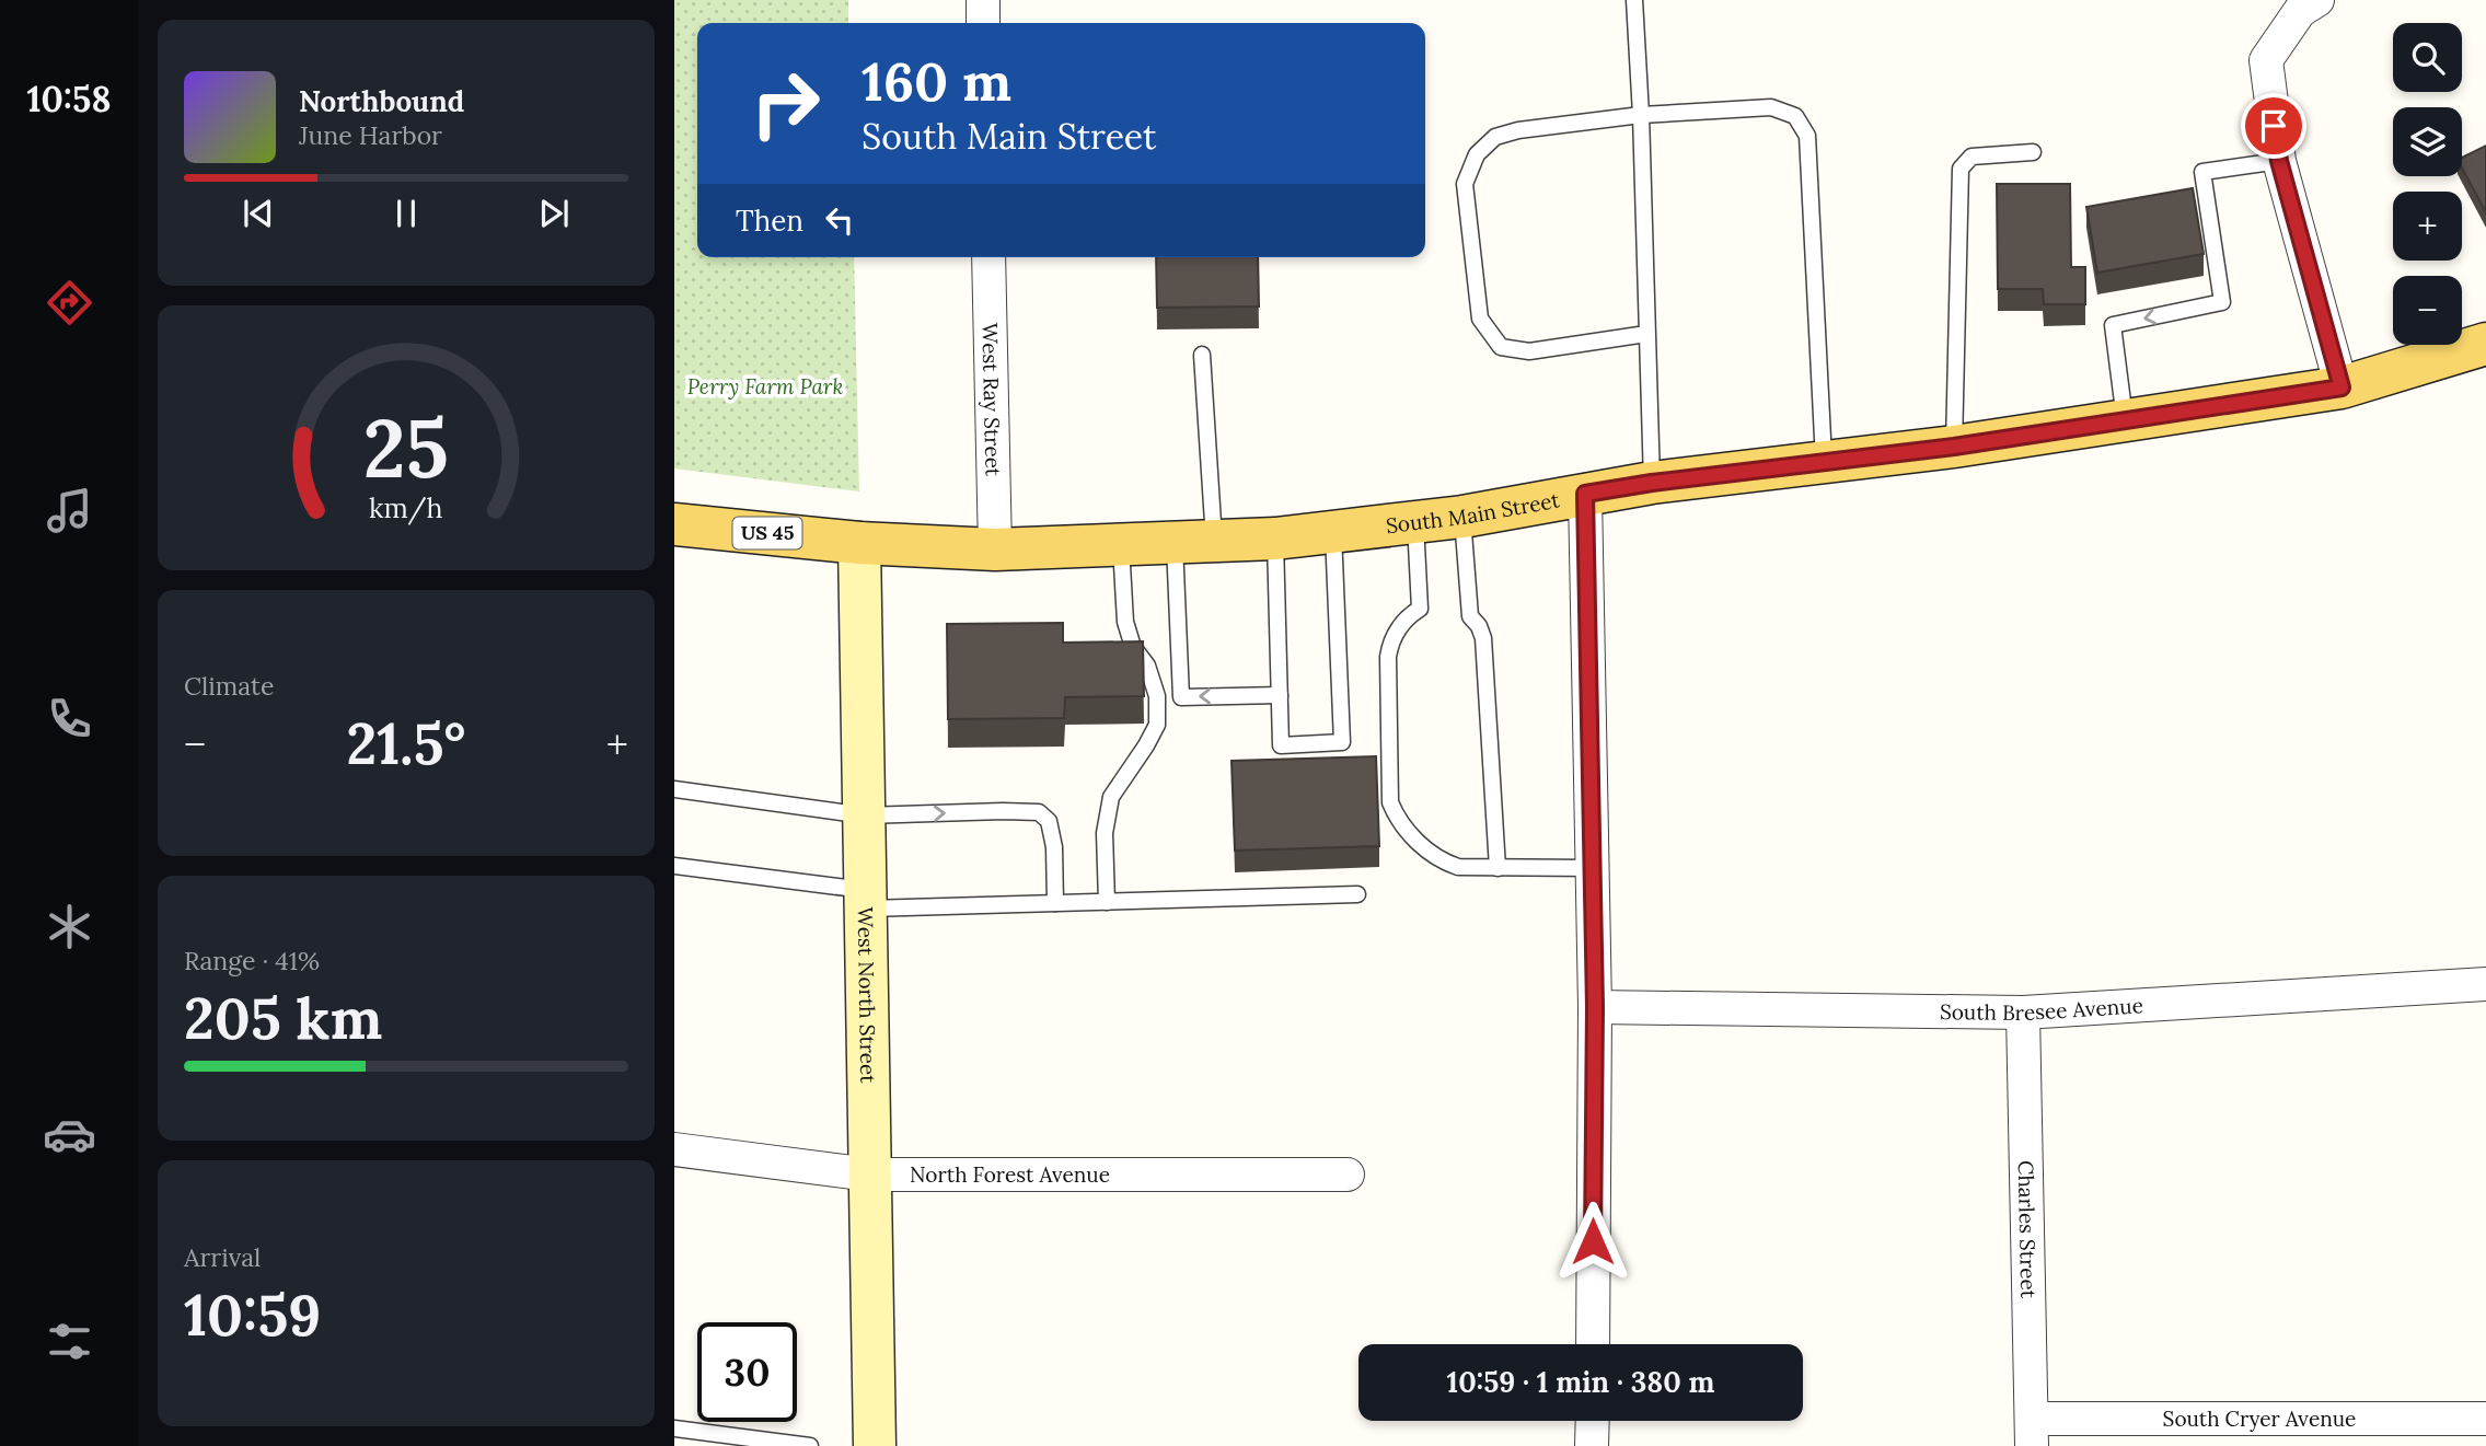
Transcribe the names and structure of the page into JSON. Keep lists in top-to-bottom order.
{
  "streets": {
    "main road": ["South Main Street", "US 45", "West North Street"],
    "street": [
      "West Ray Street",
      "South Bresee Avenue",
      "North Forest Avenue",
      "Charles Street",
      "South Cryer Avenue"
    ]
  },
  "crossings": [
    ["West Ray Street", "South Main Street"],
    ["South Main Street", "US 45"],
    ["South Main Street", "West North Street"],
    ["US 45", "West North Street"],
    ["West North Street", "North Forest Avenue"],
    ["South Bresee Avenue", "Charles Street"],
    ["Charles Street", "South Cryer Avenue"]
  ],
  "parks": ["Perry Farm Park"],
  "page": {
    "tabs": "10:58",
    "map_buttons": ["+", "−"],
    "turn": ["160 m", "South Main Street"],
    "song": ["Northbound", "June Harbor"],
    "then": "Then",
    "tile": [
      "Climate",
      ["Range · 41%", "205 km"],
      ["Arrival", "10:59"]
    ],
    "heat": ["−", "21.5°", "+"],
    "limit": "30",
    "trip": "10:59 · 1 min · 380 m",
    "gauge": ["25", "km/h"]
  }
}
